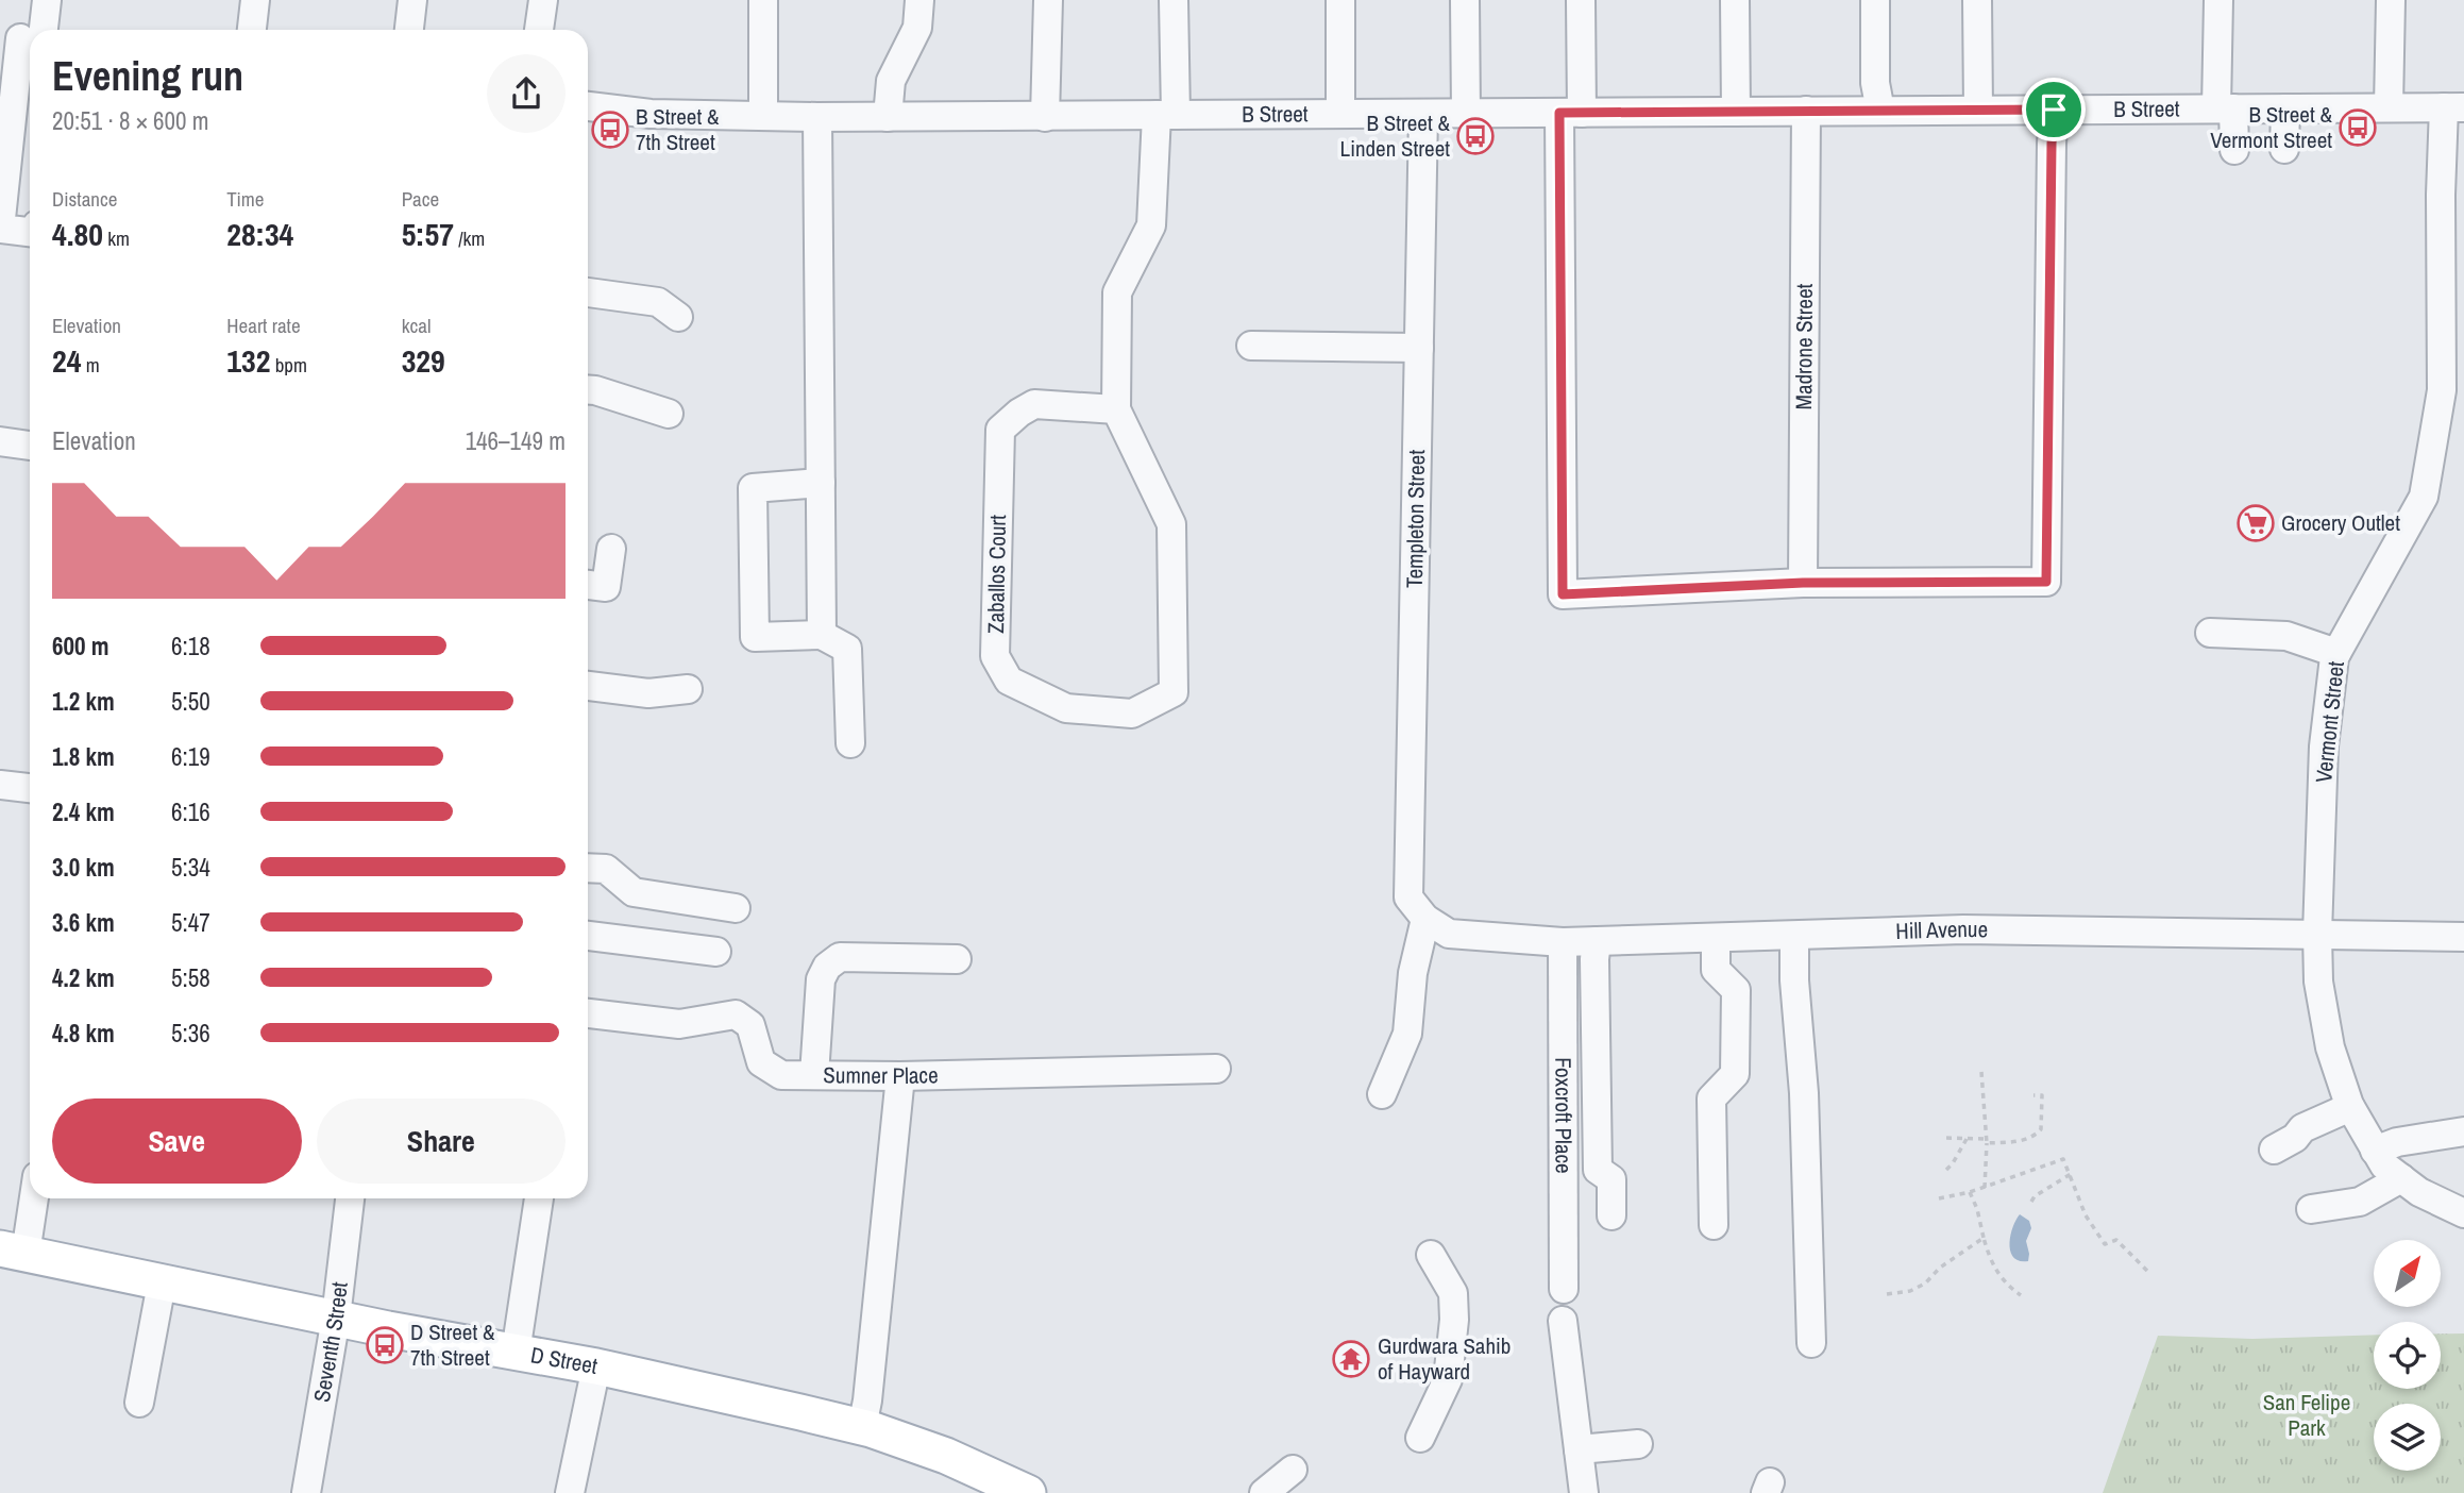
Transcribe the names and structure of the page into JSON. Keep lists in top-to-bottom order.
{
  "streets": {
    "main road": ["D Street"],
    "street": [
      "B Street",
      "Madrone Street",
      "Templeton Street",
      "Zaballos Court",
      "Vermont Street",
      "Hill Avenue",
      "Sumner Place",
      "Foxcroft Place",
      "Seventh Street"
    ]
  },
  "crossings": [
    ["B Street", "Madrone Street"],
    ["B Street", "Templeton Street"],
    ["B Street", "Zaballos Court"],
    ["B Street", "Vermont Street"],
    ["Templeton Street", "Hill Avenue"],
    ["Vermont Street", "Hill Avenue"],
    ["Hill Avenue", "Foxcroft Place"],
    ["Seventh Street", "D Street"]
  ],
  "parks": ["San Felipe Park"],
  "places": {
    "bus stop": [
      "B Street & Vermont Street",
      "B Street & 7th Street",
      "B Street & Linden Street",
      "D Street & 7th Street"
    ],
    "supermarket": ["Grocery Outlet"],
    "temple": ["Gurdwara Sahib of Hayward"]
  },
  "north": "top right",
  "page": {
    "heading": ["Evening run", "20:51 · 8 × 600 m"],
    "stats": [
      ["Distance", "4.80 km"],
      ["Time", "28:34"],
      ["Pace", "5:57 /km"],
      ["Elevation", "24 m"],
      ["Heart rate", "132 bpm"],
      ["kcal", "329"]
    ],
    "chart": ["Elevation", "146–149 m"],
    "list": [
      {
        "name": "600 m",
        "note": "6:18"
      },
      {
        "name": "1.2 km",
        "note": "5:50"
      },
      {
        "name": "1.8 km",
        "note": "6:19"
      },
      {
        "name": "2.4 km",
        "note": "6:16"
      },
      {
        "name": "3.0 km",
        "note": "5:34"
      },
      {
        "name": "3.6 km",
        "note": "5:47"
      },
      {
        "name": "4.2 km",
        "note": "5:58"
      },
      {
        "name": "4.8 km",
        "note": "5:36"
      }
    ],
    "buttons": ["Save", "Share"]
  }
}
